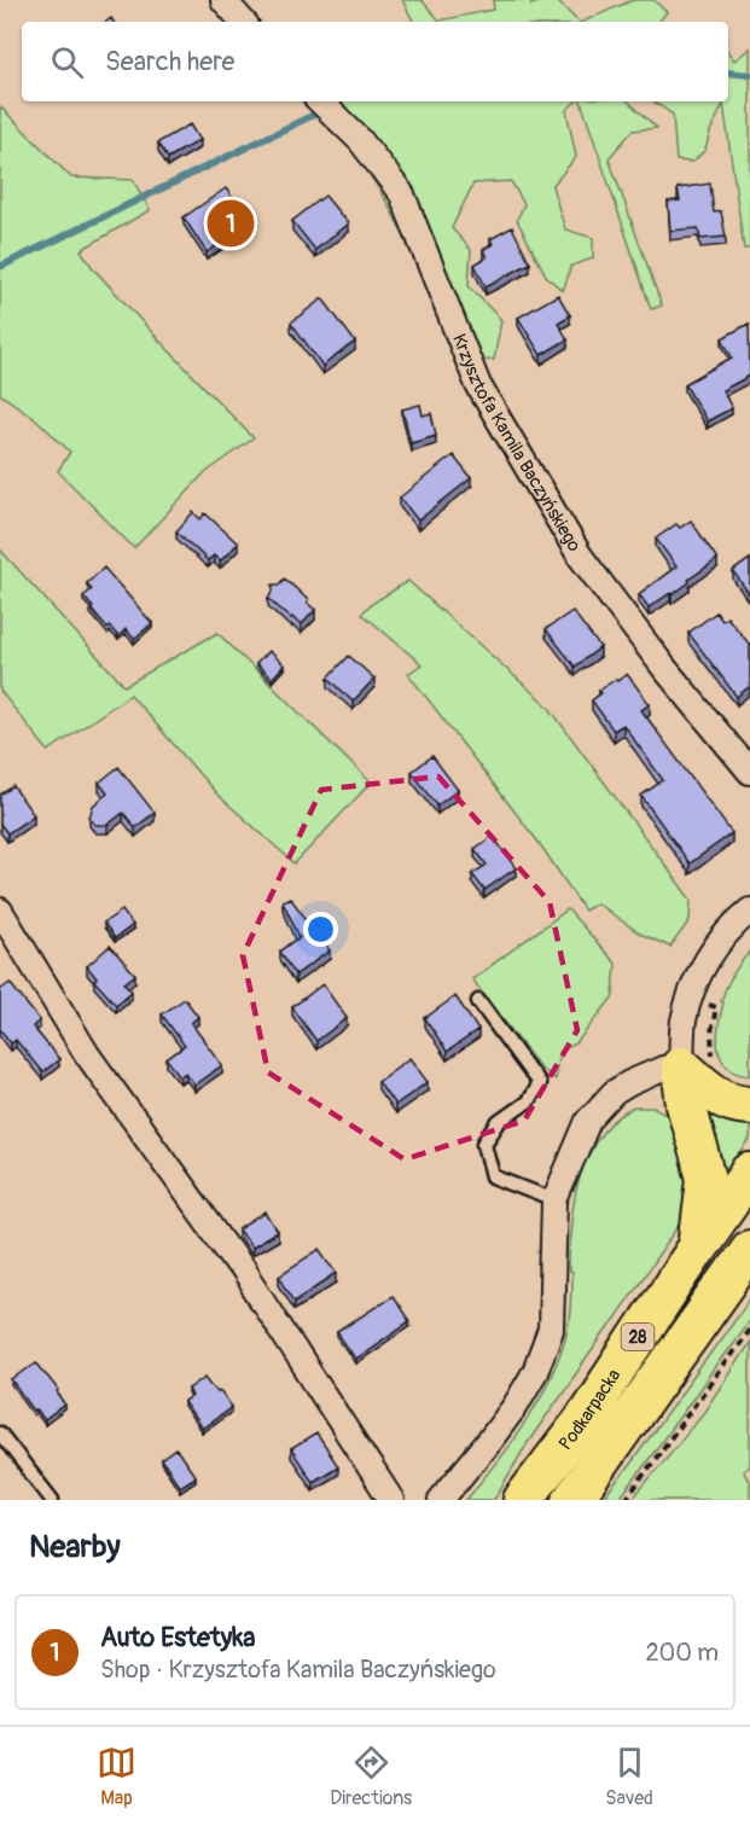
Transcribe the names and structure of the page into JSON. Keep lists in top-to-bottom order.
{
  "streets": {
    "main road": ["28", "Podkarpacka"],
    "street": ["Krzysztofa Kamila Baczyńskiego"]
  },
  "page": {
    "search": "Search here",
    "pins": "1",
    "heading": "Nearby",
    "list": [
      {
        "mark": "1",
        "name": "Auto Estetyka",
        "note": "Shop · Krzysztofa Kamila Baczyńskiego",
        "value": "200 m"
      }
    ],
    "nav": ["Map", "Directions", "Saved"]
  }
}
